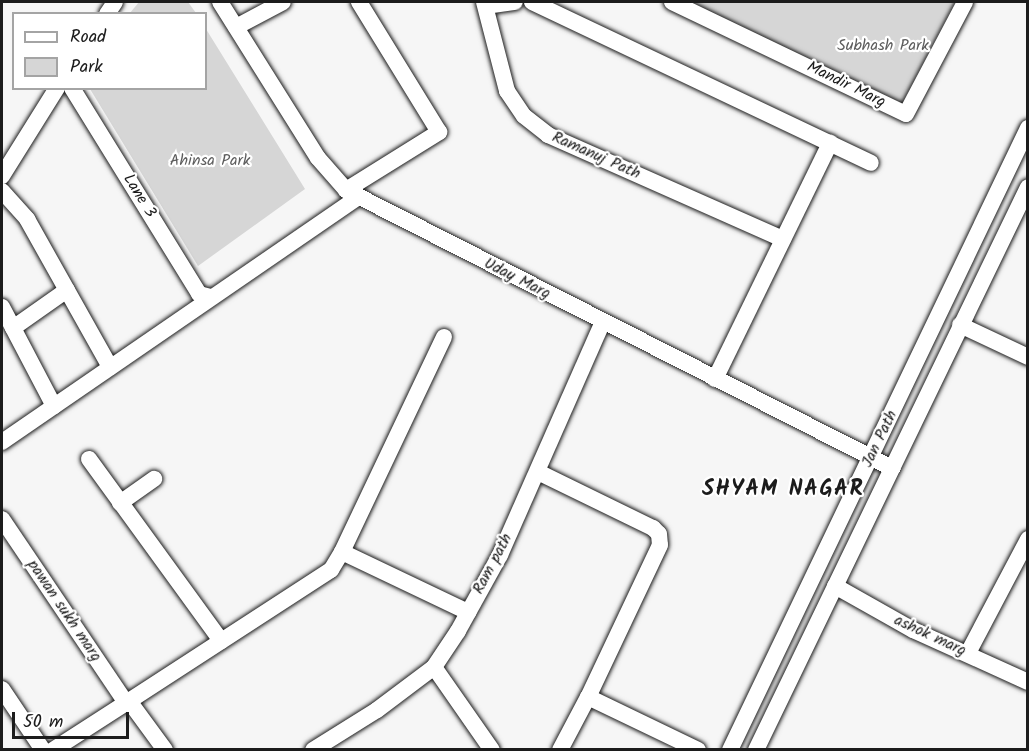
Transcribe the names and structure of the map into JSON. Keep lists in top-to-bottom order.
{
  "streets": {
    "street": [
      "Mandir Marg",
      "Ramanuj Path",
      "Lane 3",
      "Uday Marg",
      "Jan Path",
      "Ram path",
      "pawan sukh marg",
      "ashok marg"
    ]
  },
  "crossings": [
    ["Uday Marg", "Jan Path"],
    ["Uday Marg", "Ram path"],
    ["Jan Path", "ashok marg"]
  ],
  "districts": ["SHYAM NAGAR"],
  "parks": ["Subhash Park", "Ahinsa Park"],
  "legend": ["Road", "Park"],
  "scale_bar": "50 m"
}
